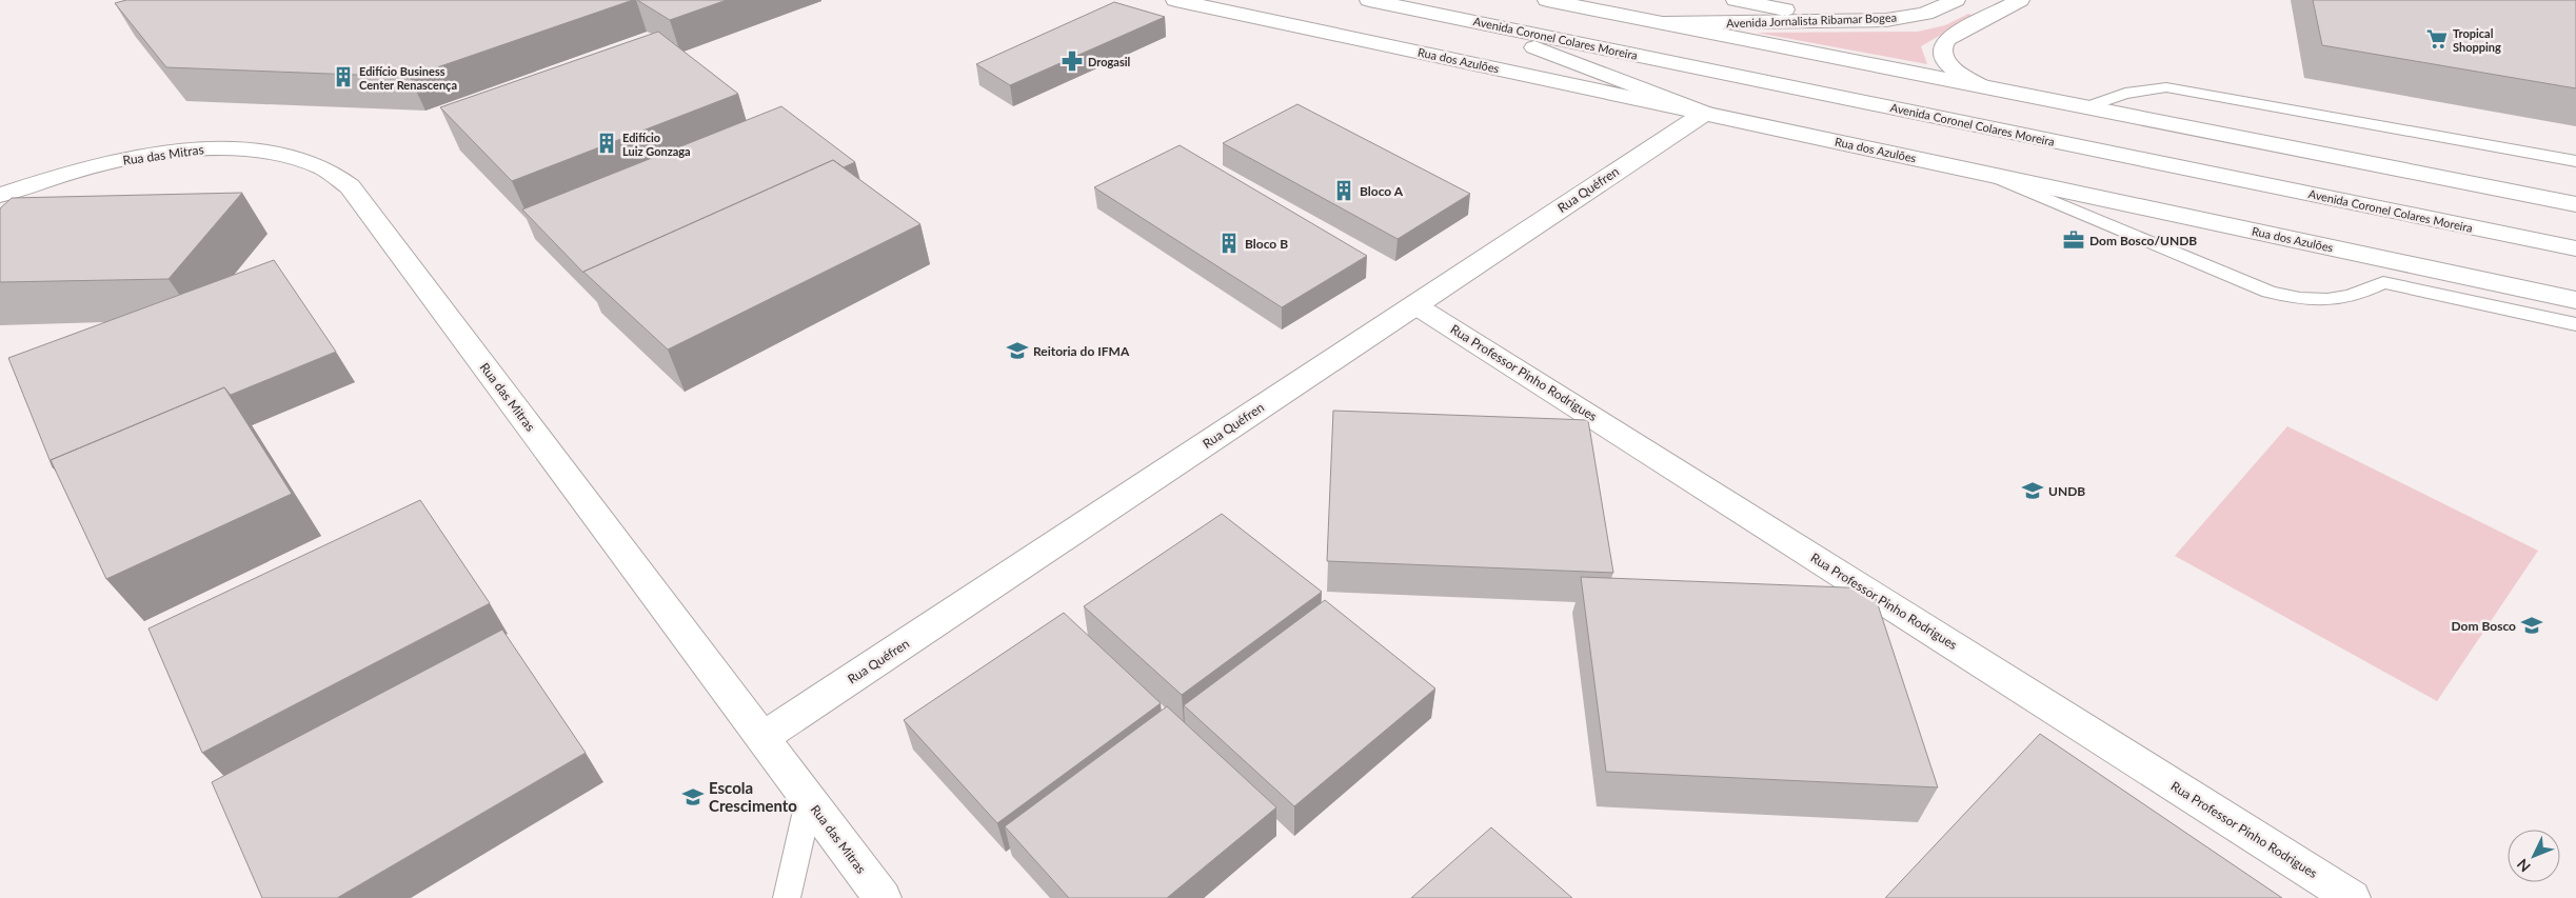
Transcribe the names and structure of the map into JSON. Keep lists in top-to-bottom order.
{
  "streets": {
    "main road": [
      "Avenida Jornalista Ribamar Bogea",
      "Avenida Coronel Colares Moreira",
      "Rua dos Azulões",
      "Rua das Mitras",
      "Rua Quéfren",
      "Rua Professor Pinho Rodrigues"
    ]
  },
  "crossings": [
    ["Rua dos Azulões", "Rua Quéfren"],
    ["Rua das Mitras", "Rua Quéfren"],
    ["Rua Quéfren", "Rua Professor Pinho Rodrigues"]
  ],
  "places": {
    "supermarket": ["Tropical Shopping"],
    "pharmacy": ["Drogasil"],
    "building": [
      "Edifício Business Center Renascença",
      "Edifício Luiz Gonzaga",
      "Bloco A",
      "Bloco B"
    ],
    "office": ["Dom Bosco/UNDB"],
    "school or university": [
      "Reitoria do IFMA",
      "UNDB",
      "Dom Bosco",
      "Escola Crescimento"
    ]
  },
  "north": "bottom left"
}
